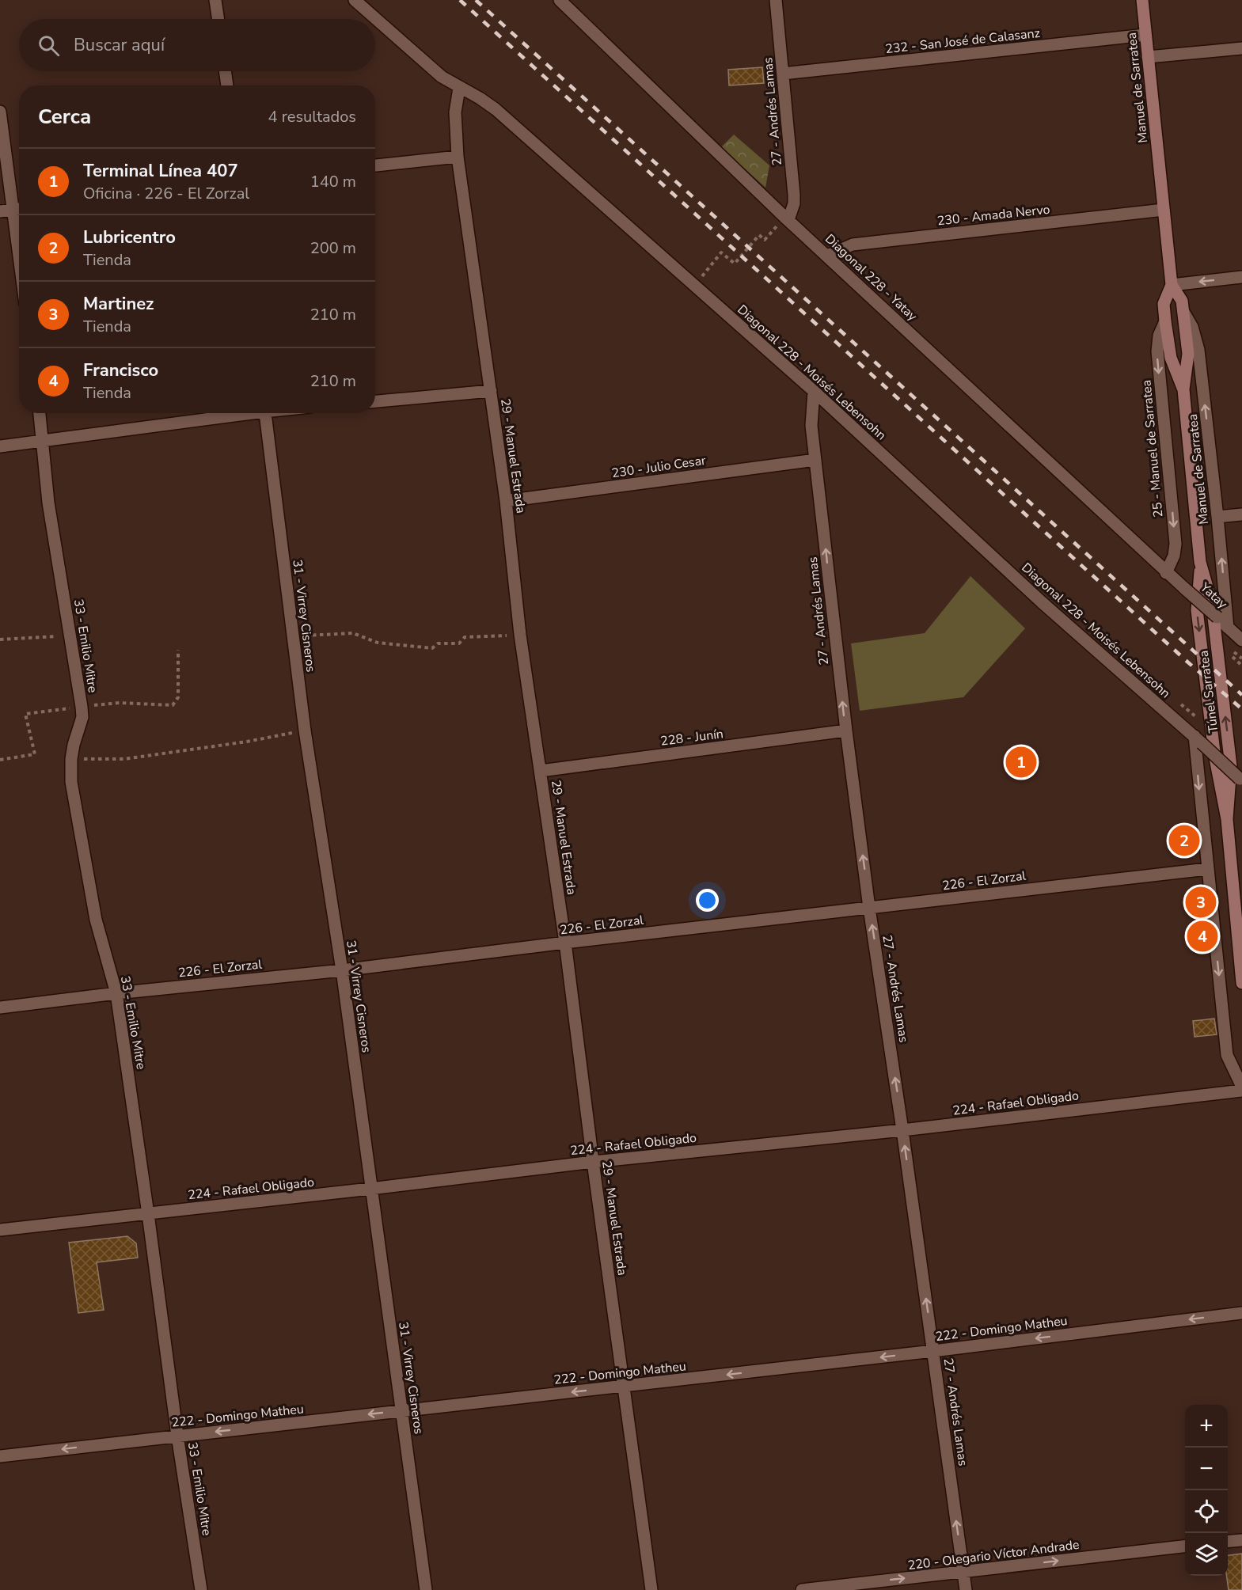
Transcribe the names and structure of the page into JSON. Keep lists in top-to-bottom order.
{
  "streets": {
    "main road": ["Manuel de Sarratea", "25 - Manuel de Sarratea", "Túnel Sarratea"],
    "street": [
      "232 - San José de Calasanz",
      "27 - Andrés Lamas",
      "230 - Amada Nervo",
      "Diagonal 228 - Yatay",
      "Diagonal 228 - Moisés Lebensohn",
      "29 - Manuel Estrada",
      "230 - Julio Cesar",
      "Yatay",
      "31 - Virrey Cisneros",
      "33 - Emilio Mitre",
      "228 - Junín",
      "226 - El Zorzal",
      "224 - Rafael Obligado",
      "222 - Domingo Matheu",
      "220 - Olegario Víctor Andrade"
    ]
  },
  "crossings": [
    ["232 - San José de Calasanz", "Manuel de Sarratea"],
    ["232 - San José de Calasanz", "27 - Andrés Lamas"],
    ["Manuel de Sarratea", "230 - Amada Nervo"],
    ["Manuel de Sarratea", "25 - Manuel de Sarratea"],
    ["Manuel de Sarratea", "Yatay"],
    ["Manuel de Sarratea", "Túnel Sarratea"],
    ["27 - Andrés Lamas", "Diagonal 228 - Yatay"],
    ["27 - Andrés Lamas", "Diagonal 228 - Moisés Lebensohn"],
    ["27 - Andrés Lamas", "230 - Julio Cesar"],
    ["27 - Andrés Lamas", "228 - Junín"],
    ["27 - Andrés Lamas", "226 - El Zorzal"],
    ["27 - Andrés Lamas", "224 - Rafael Obligado"],
    ["27 - Andrés Lamas", "222 - Domingo Matheu"],
    ["27 - Andrés Lamas", "220 - Olegario Víctor Andrade"],
    ["230 - Amada Nervo", "Diagonal 228 - Yatay"],
    ["Diagonal 228 - Yatay", "25 - Manuel de Sarratea"],
    ["Diagonal 228 - Yatay", "Yatay"],
    ["Diagonal 228 - Moisés Lebensohn", "29 - Manuel Estrada"],
    ["25 - Manuel de Sarratea", "Yatay"],
    ["25 - Manuel de Sarratea", "Túnel Sarratea"],
    ["29 - Manuel Estrada", "230 - Julio Cesar"],
    ["29 - Manuel Estrada", "228 - Junín"],
    ["29 - Manuel Estrada", "226 - El Zorzal"],
    ["29 - Manuel Estrada", "224 - Rafael Obligado"],
    ["29 - Manuel Estrada", "222 - Domingo Matheu"],
    ["31 - Virrey Cisneros", "226 - El Zorzal"],
    ["31 - Virrey Cisneros", "224 - Rafael Obligado"],
    ["31 - Virrey Cisneros", "222 - Domingo Matheu"],
    ["33 - Emilio Mitre", "226 - El Zorzal"],
    ["33 - Emilio Mitre", "224 - Rafael Obligado"],
    ["33 - Emilio Mitre", "222 - Domingo Matheu"]
  ],
  "one_way": [
    "Manuel de Sarratea",
    "27 - Andrés Lamas",
    "25 - Manuel de Sarratea",
    "222 - Domingo Matheu",
    "220 - Olegario Víctor Andrade"
  ],
  "page": {
    "search": "Buscar aquí",
    "heading": ["Cerca", "4 resultados"],
    "list": [
      {
        "mark": "1",
        "name": "Terminal Línea 407",
        "note": "Oficina · 226 - El Zorzal",
        "value": "140 m"
      },
      {
        "mark": "2",
        "name": "Lubricentro",
        "note": "Tienda",
        "value": "200 m"
      },
      {
        "mark": "3",
        "name": "Martinez",
        "note": "Tienda",
        "value": "210 m"
      },
      {
        "mark": "4",
        "name": "Francisco",
        "note": "Tienda",
        "value": "210 m"
      }
    ],
    "pins": [
      "1",
      "2",
      "3",
      "4"
    ],
    "map_buttons": ["+", "−"]
  }
}
